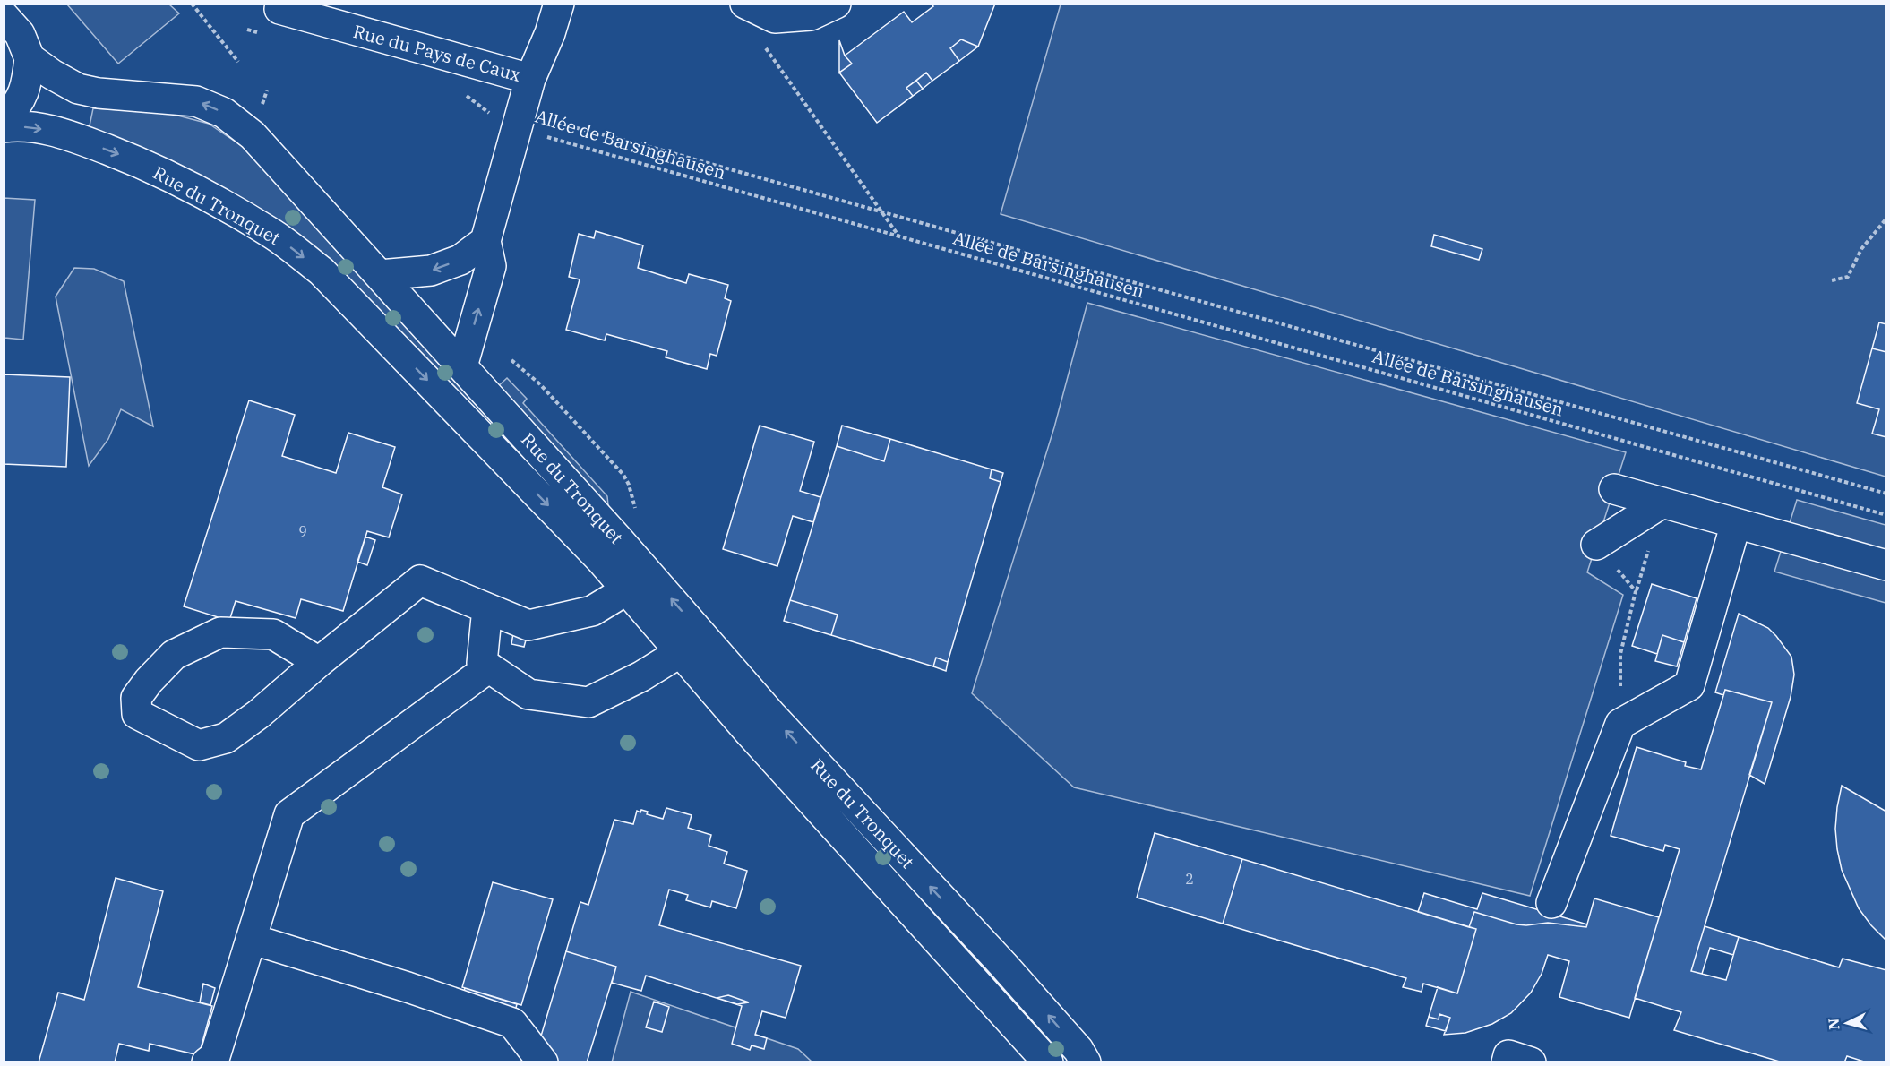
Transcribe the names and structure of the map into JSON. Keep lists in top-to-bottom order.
{
  "streets": {
    "street": ["Rue du Pays de Caux", "Rue du Tronquet"],
    "path": ["Allée de Barsinghausen"]
  },
  "crossings": [
    ["Rue du Pays de Caux", "Allée de Barsinghausen"],
    ["Rue du Pays de Caux", "Rue du Tronquet"]
  ],
  "house_numbers": ["9", "2"],
  "north": "left"
}
